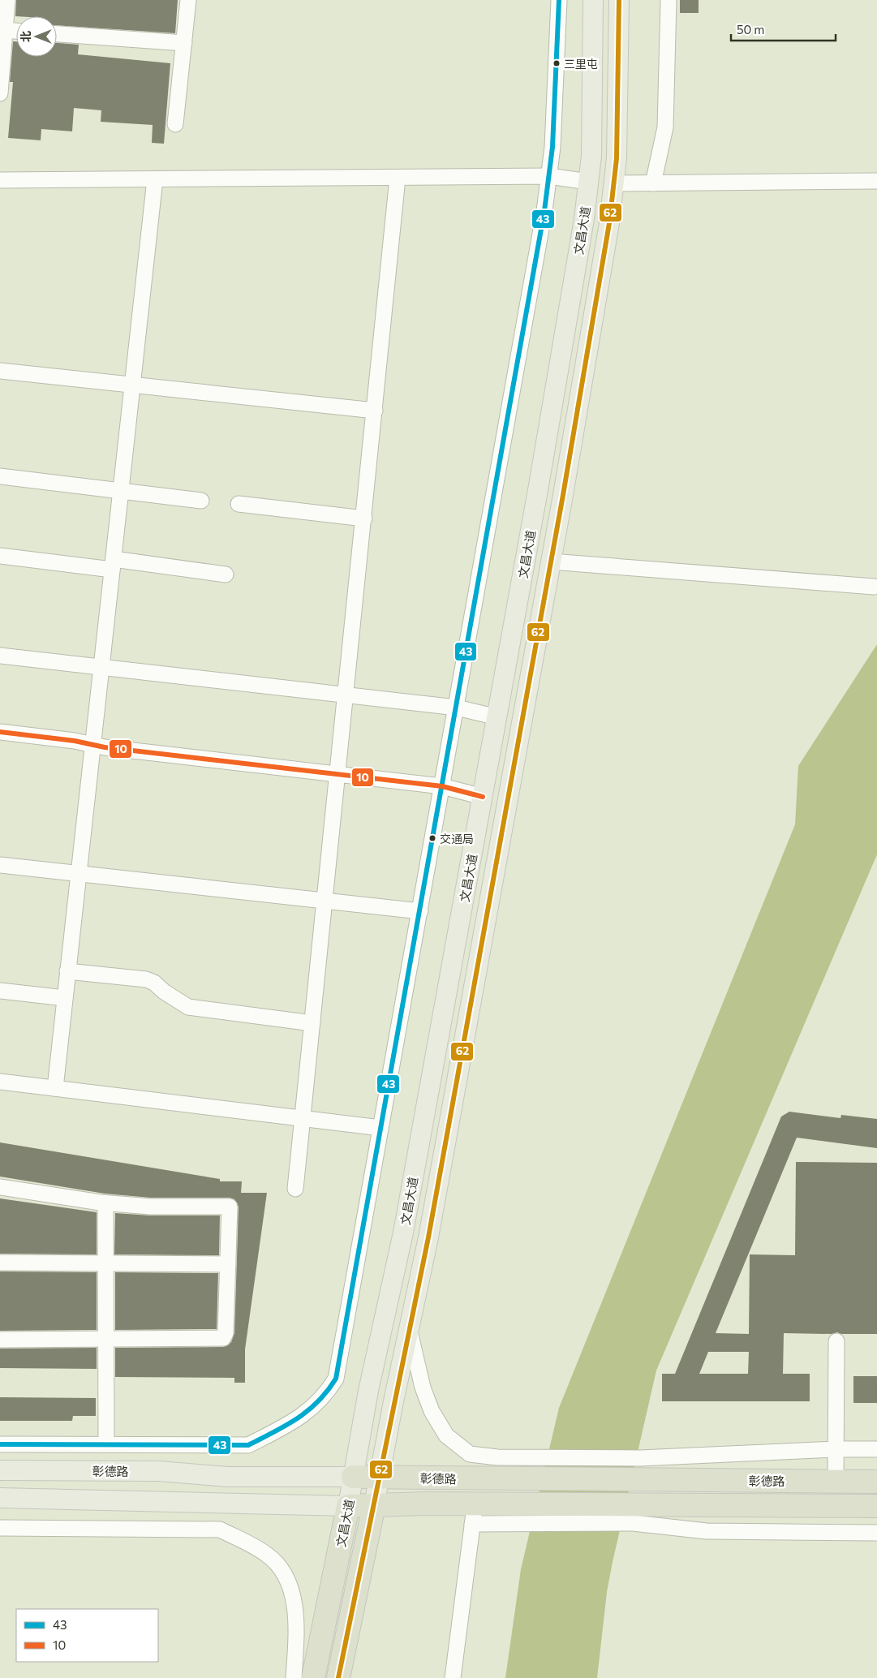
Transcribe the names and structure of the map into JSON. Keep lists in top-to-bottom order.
{
  "streets": {
    "highway": ["文昌大道", "彰德路"]
  },
  "crossings": [
    ["文昌大道", "彰德路"]
  ],
  "places": ["三里屯", "交通局"],
  "lines": ["transit line 43", "transit line 62", "transit line 10"],
  "legend": ["43", "10"],
  "scale_bar": "50 m",
  "north": "left"
}
